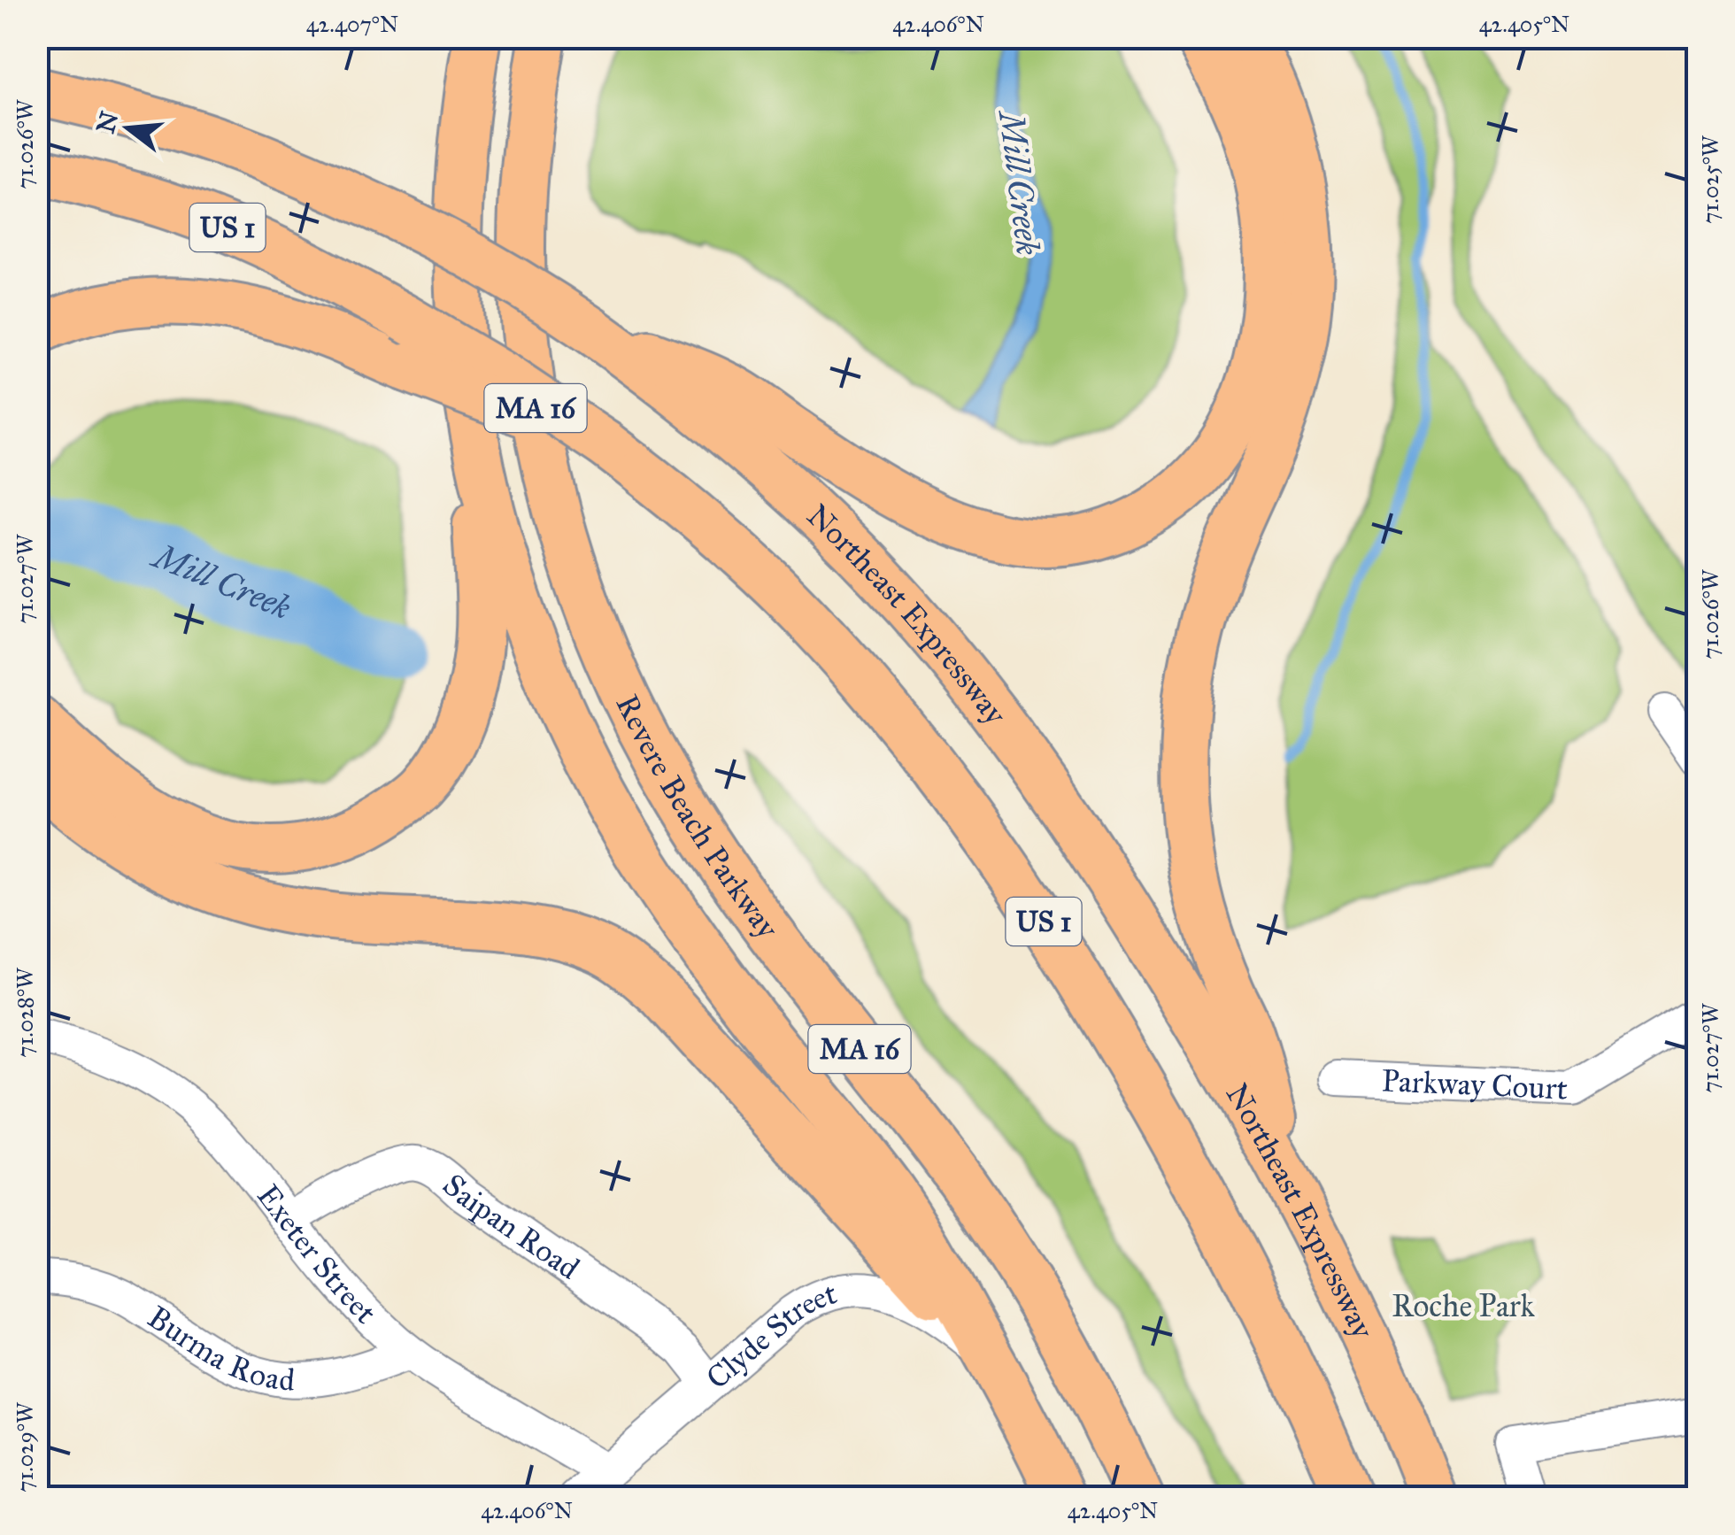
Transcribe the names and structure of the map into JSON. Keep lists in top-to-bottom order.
{
  "streets": {
    "highway": [
      "US 1",
      "MA 16",
      "Northeast Expressway",
      "Revere Beach Parkway"
    ],
    "street": [
      "Parkway Court",
      "Saipan Road",
      "Exeter Street",
      "Clyde Street",
      "Burma Road"
    ]
  },
  "crossings": [
    ["Revere Beach Parkway", "Clyde Street"],
    ["Saipan Road", "Exeter Street"],
    ["Saipan Road", "Clyde Street"],
    ["Exeter Street", "Clyde Street"],
    ["Exeter Street", "Burma Road"]
  ],
  "water": ["Mill Creek"],
  "parks": ["Roche Park"],
  "north": "left",
  "coordinates": [
    "42.407°N",
    "42.406°N",
    "42.405°N",
    "71.026°W",
    "71.025°W",
    "71.027°W",
    "71.028°W",
    "71.029°W"
  ]
}
